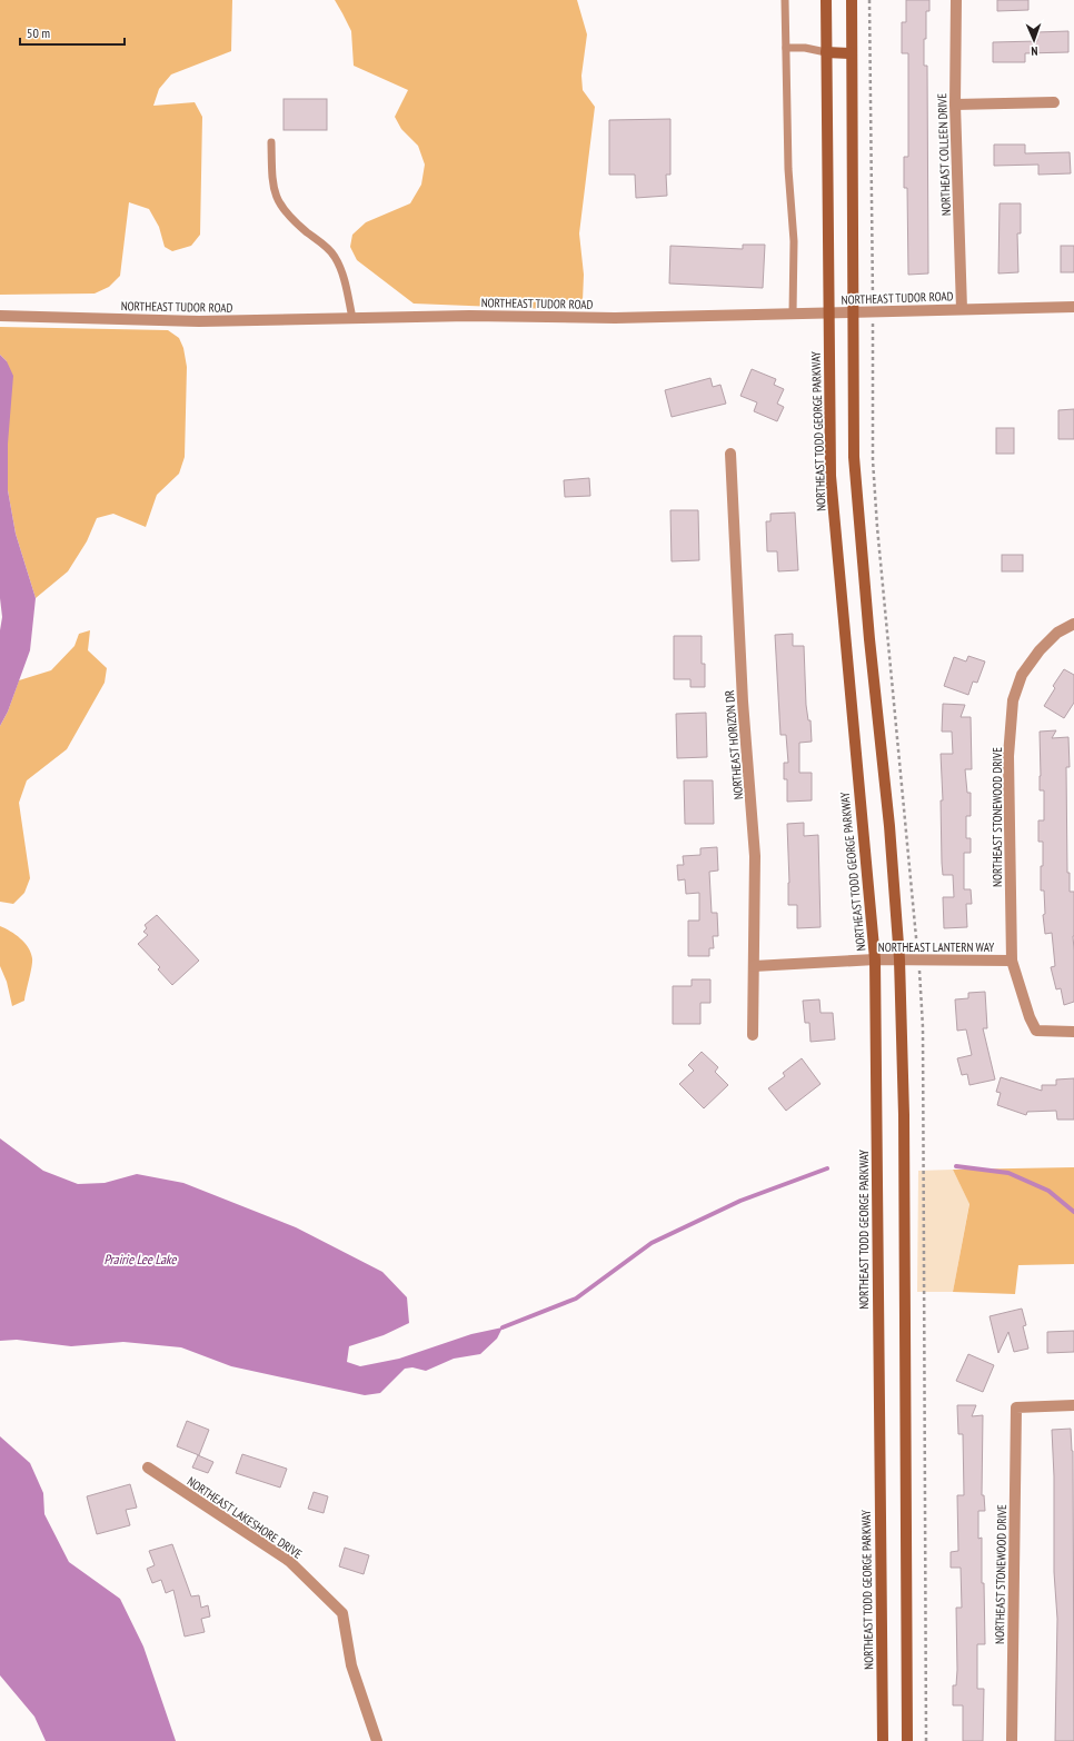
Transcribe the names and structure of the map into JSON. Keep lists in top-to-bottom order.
{
  "streets": {
    "main road": ["NORTHEAST TODD GEORGE PARKWAY"],
    "street": [
      "NORTHEAST COLLEEN DRIVE",
      "NORTHEAST TUDOR ROAD",
      "NORTHEAST HORIZON DR",
      "NORTHEAST STONEWOOD DRIVE",
      "NORTHEAST LANTERN WAY",
      "NORTHEAST LAKESHORE DRIVE"
    ]
  },
  "crossings": [
    ["NORTHEAST COLLEEN DRIVE", "NORTHEAST TUDOR ROAD"],
    ["NORTHEAST TUDOR ROAD", "NORTHEAST TODD GEORGE PARKWAY"],
    ["NORTHEAST TODD GEORGE PARKWAY", "NORTHEAST LANTERN WAY"],
    ["NORTHEAST HORIZON DR", "NORTHEAST LANTERN WAY"],
    ["NORTHEAST STONEWOOD DRIVE", "NORTHEAST LANTERN WAY"]
  ],
  "water": ["Prairie Lee Lake"],
  "scale_bar": "50 m",
  "north": "bottom"
}
